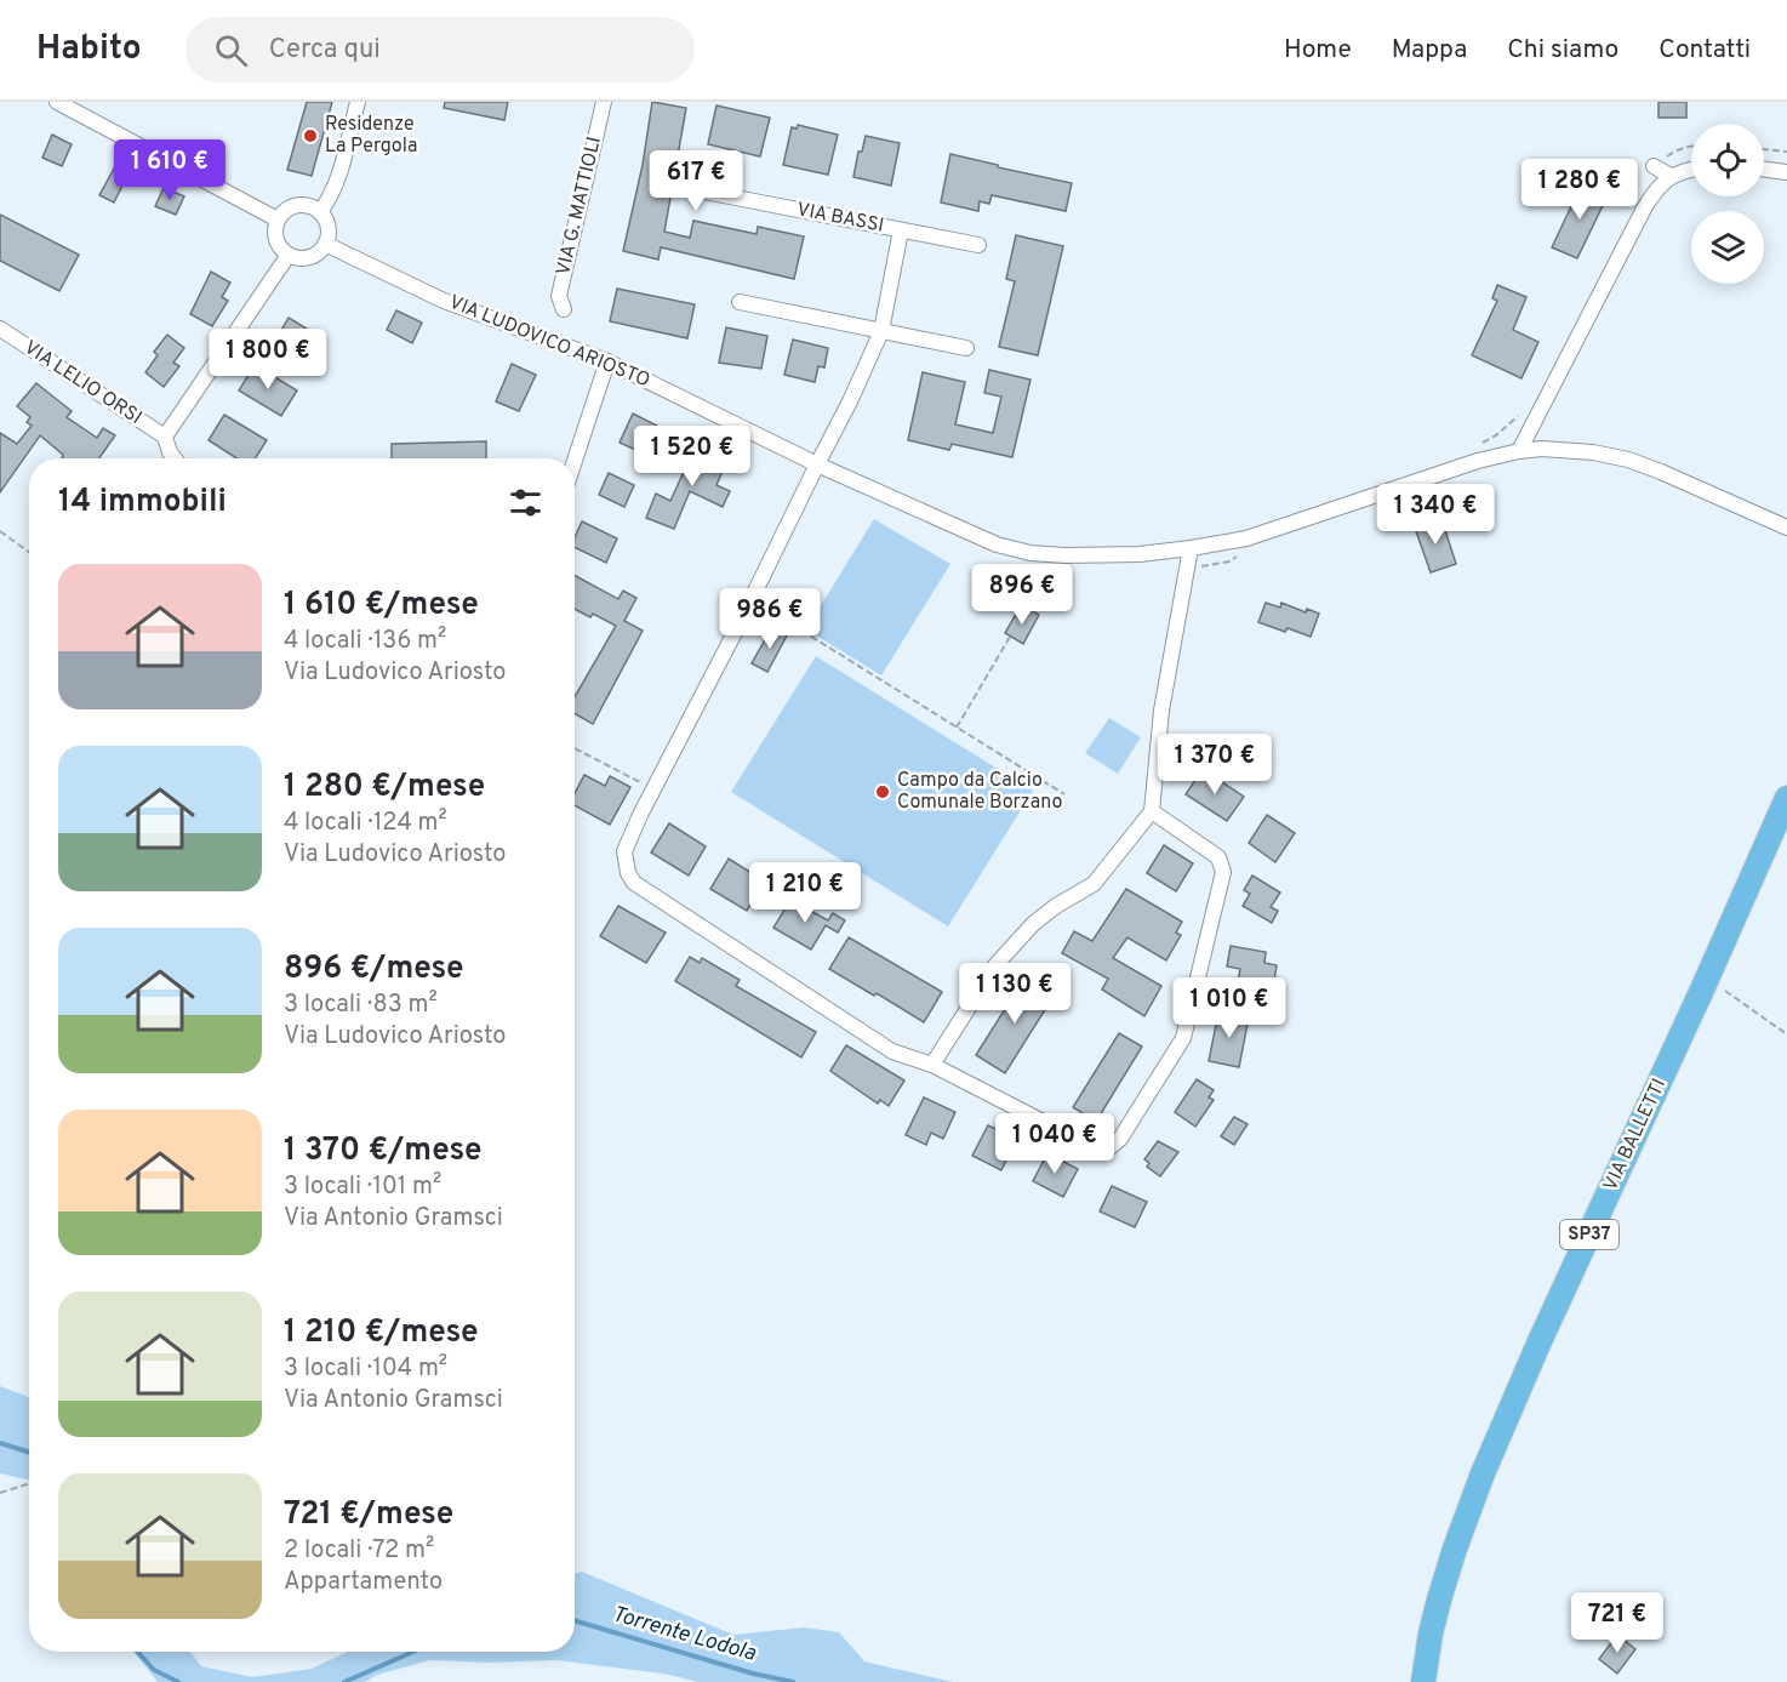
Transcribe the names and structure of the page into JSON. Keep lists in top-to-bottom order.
{
  "streets": {
    "main road": ["VIA BALLETTI", "SP37"],
    "street": [
      "VIA G. MATTIOLI",
      "VIA BASSI",
      "VIA LUDOVICO ARIOSTO",
      "VIA LELIO ORSI"
    ]
  },
  "crossings": [
    ["VIA BASSI", "VIA LUDOVICO ARIOSTO"]
  ],
  "water": ["Torrente Lodola"],
  "places": ["Residenze La Pergola", "Campo da Calcio Comunale Borzano"],
  "page": {
    "header": "Habito",
    "search": "Cerca qui",
    "nav": [
      "Home",
      "Mappa",
      "Chi siamo",
      "Contatti"
    ],
    "price": [
      "1 610 €",
      "617 €",
      "1 280 €",
      "1 800 €",
      "1 520 €",
      "1 340 €",
      "896 €",
      "986 €",
      "1 370 €",
      "1 210 €",
      "1 130 €",
      "1 010 €",
      "1 040 €",
      "721 €"
    ],
    "heading": "14 immobili",
    "list": [
      {
        "name": "1 610 €/mese",
        "note": "4 locali · 136 m² · Via Ludovico Ariosto"
      },
      {
        "name": "1 280 €/mese",
        "note": "4 locali · 124 m² · Via Ludovico Ariosto"
      },
      {
        "name": "896 €/mese",
        "note": "3 locali · 83 m² · Via Ludovico Ariosto"
      },
      {
        "name": "1 370 €/mese",
        "note": "3 locali · 101 m² · Via Antonio Gramsci"
      },
      {
        "name": "1 210 €/mese",
        "note": "3 locali · 104 m² · Via Antonio Gramsci"
      },
      {
        "name": "721 €/mese",
        "note": "2 locali · 72 m² · Appartamento"
      }
    ]
  }
}
